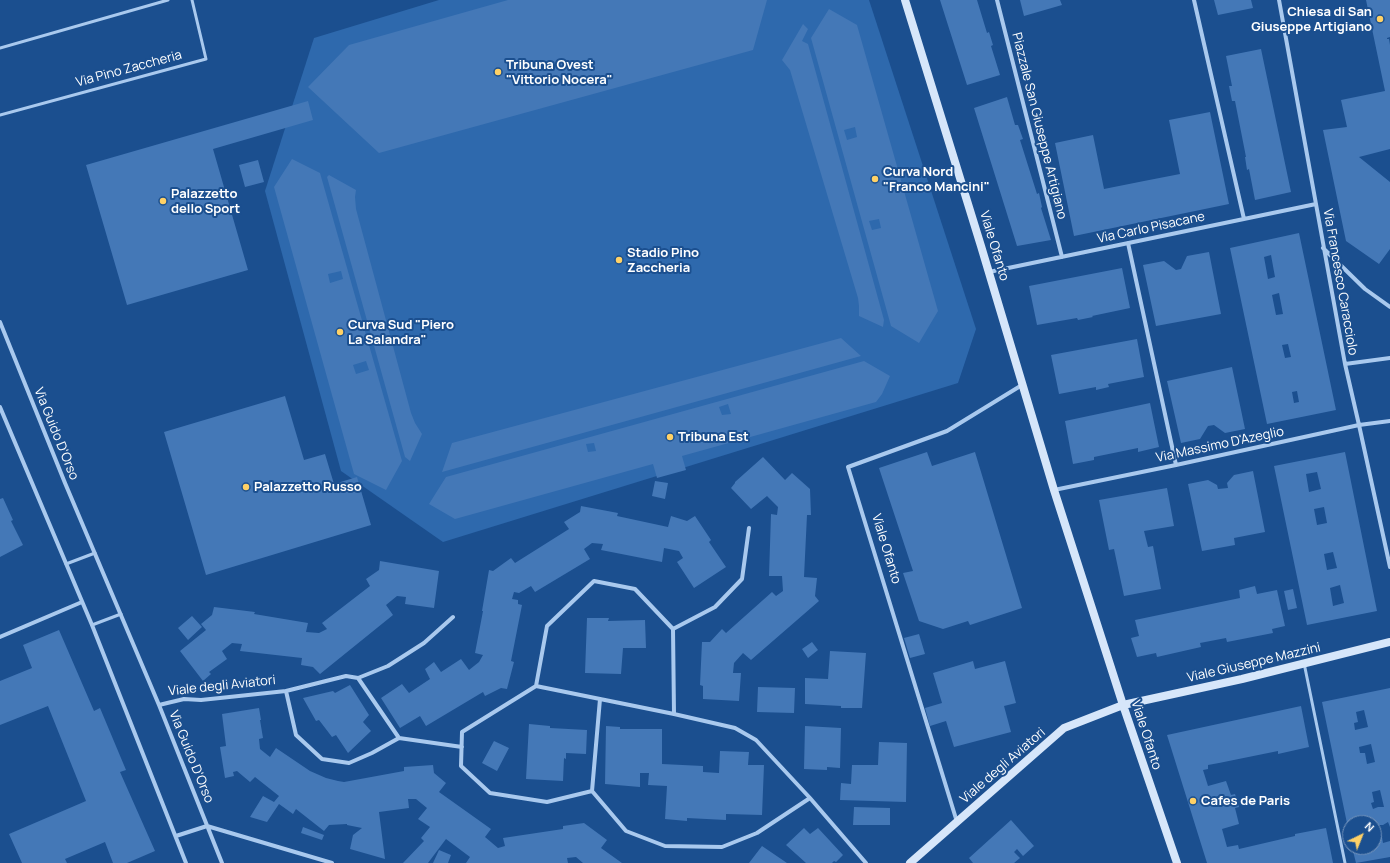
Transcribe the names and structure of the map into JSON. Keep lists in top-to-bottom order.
{
  "streets": {
    "main road": ["Viale Ofanto", "Viale Giuseppe Mazzini", "Viale degli Aviatori"],
    "street": [
      "Piazzale San Giuseppe Artigiano",
      "Via Carlo Pisacane",
      "Via Francesco Caracciolo",
      "Via Guido D'Orso",
      "Via Massimo D'Azeglio"
    ],
    "lane": ["Via Pino Zaccheria"]
  },
  "crossings": [
    ["Piazzale San Giuseppe Artigiano", "Via Carlo Pisacane"],
    ["Via Carlo Pisacane", "Viale Ofanto"],
    ["Via Carlo Pisacane", "Via Francesco Caracciolo"],
    ["Viale Ofanto", "Via Massimo D'Azeglio"],
    ["Viale Ofanto", "Viale Giuseppe Mazzini"],
    ["Viale Ofanto", "Viale degli Aviatori"],
    ["Via Francesco Caracciolo", "Via Massimo D'Azeglio"],
    ["Via Guido D'Orso", "Viale degli Aviatori"],
    ["Viale Giuseppe Mazzini", "Viale degli Aviatori"]
  ],
  "places": [
    "Chiesa di San Giuseppe Artigiano",
    "Tribuna Ovest \"Vittorio Nocera\"",
    "Curva Nord \"Franco Mancini\"",
    "Palazzetto dello Sport",
    "Stadio Pino Zaccheria",
    "Curva Sud \"Piero La Salandra\"",
    "Tribuna Est",
    "Palazzetto Russo",
    "Cafes de Paris"
  ],
  "north": "top right"
}
